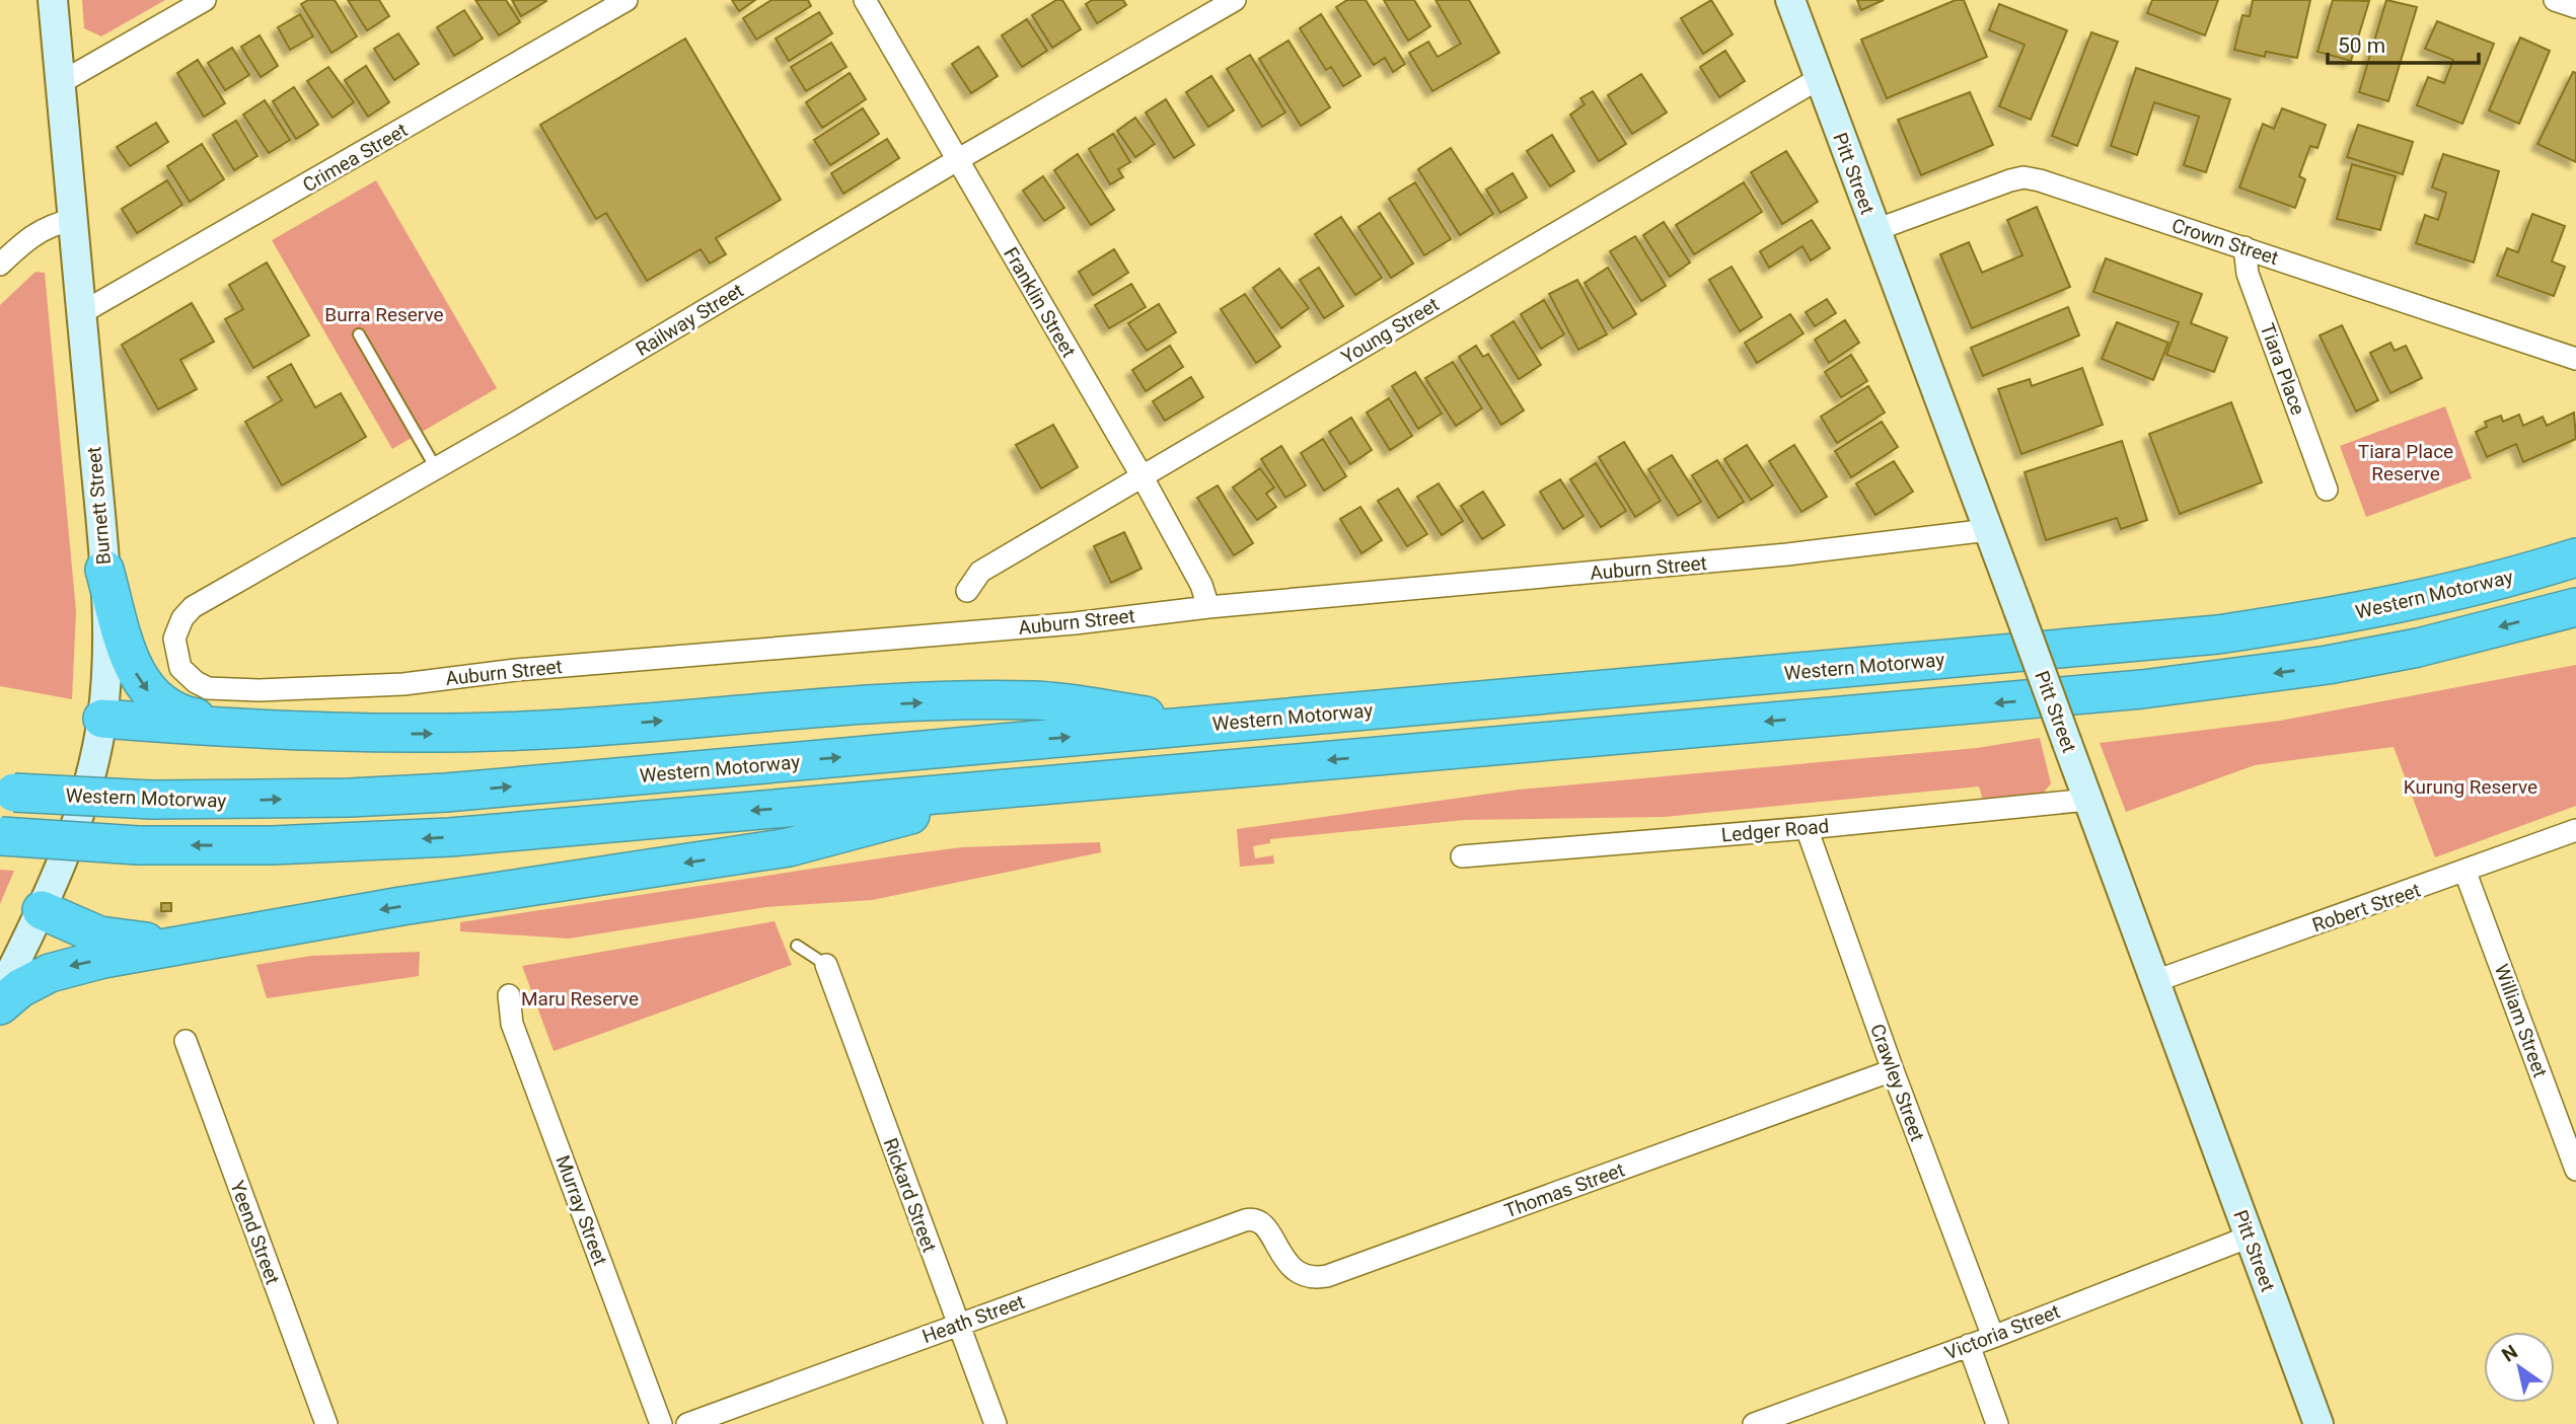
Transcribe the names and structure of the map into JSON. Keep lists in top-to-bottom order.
{
  "streets": {
    "highway": ["Western Motorway"],
    "main road": ["Pitt Street", "Burnett Street"],
    "street": [
      "Crimea Street",
      "Crown Street",
      "Franklin Street",
      "Railway Street",
      "Young Street",
      "Tiara Place",
      "Auburn Street",
      "Ledger Road",
      "Robert Street",
      "William Street",
      "Crawley Street",
      "Thomas Street",
      "Rickard Street",
      "Murray Street",
      "Yeend Street",
      "Heath Street",
      "Victoria Street"
    ]
  },
  "crossings": [
    ["Crimea Street", "Burnett Street"],
    ["Pitt Street", "Crown Street"],
    ["Pitt Street", "Young Street"],
    ["Pitt Street", "Auburn Street"],
    ["Pitt Street", "Ledger Road"],
    ["Pitt Street", "Robert Street"],
    ["Pitt Street", "Victoria Street"],
    ["Crown Street", "Tiara Place"],
    ["Franklin Street", "Railway Street"],
    ["Franklin Street", "Young Street"],
    ["Franklin Street", "Auburn Street"],
    ["Railway Street", "Auburn Street"],
    ["Ledger Road", "Crawley Street"],
    ["Robert Street", "William Street"],
    ["Crawley Street", "Thomas Street"],
    ["Crawley Street", "Victoria Street"],
    ["Thomas Street", "Heath Street"],
    ["Rickard Street", "Heath Street"]
  ],
  "parks": [
    "Burra Reserve",
    "Tiara Place Reserve",
    "Kurung Reserve",
    "Maru Reserve"
  ],
  "scale_bar": "50 m",
  "north": "top left"
}
